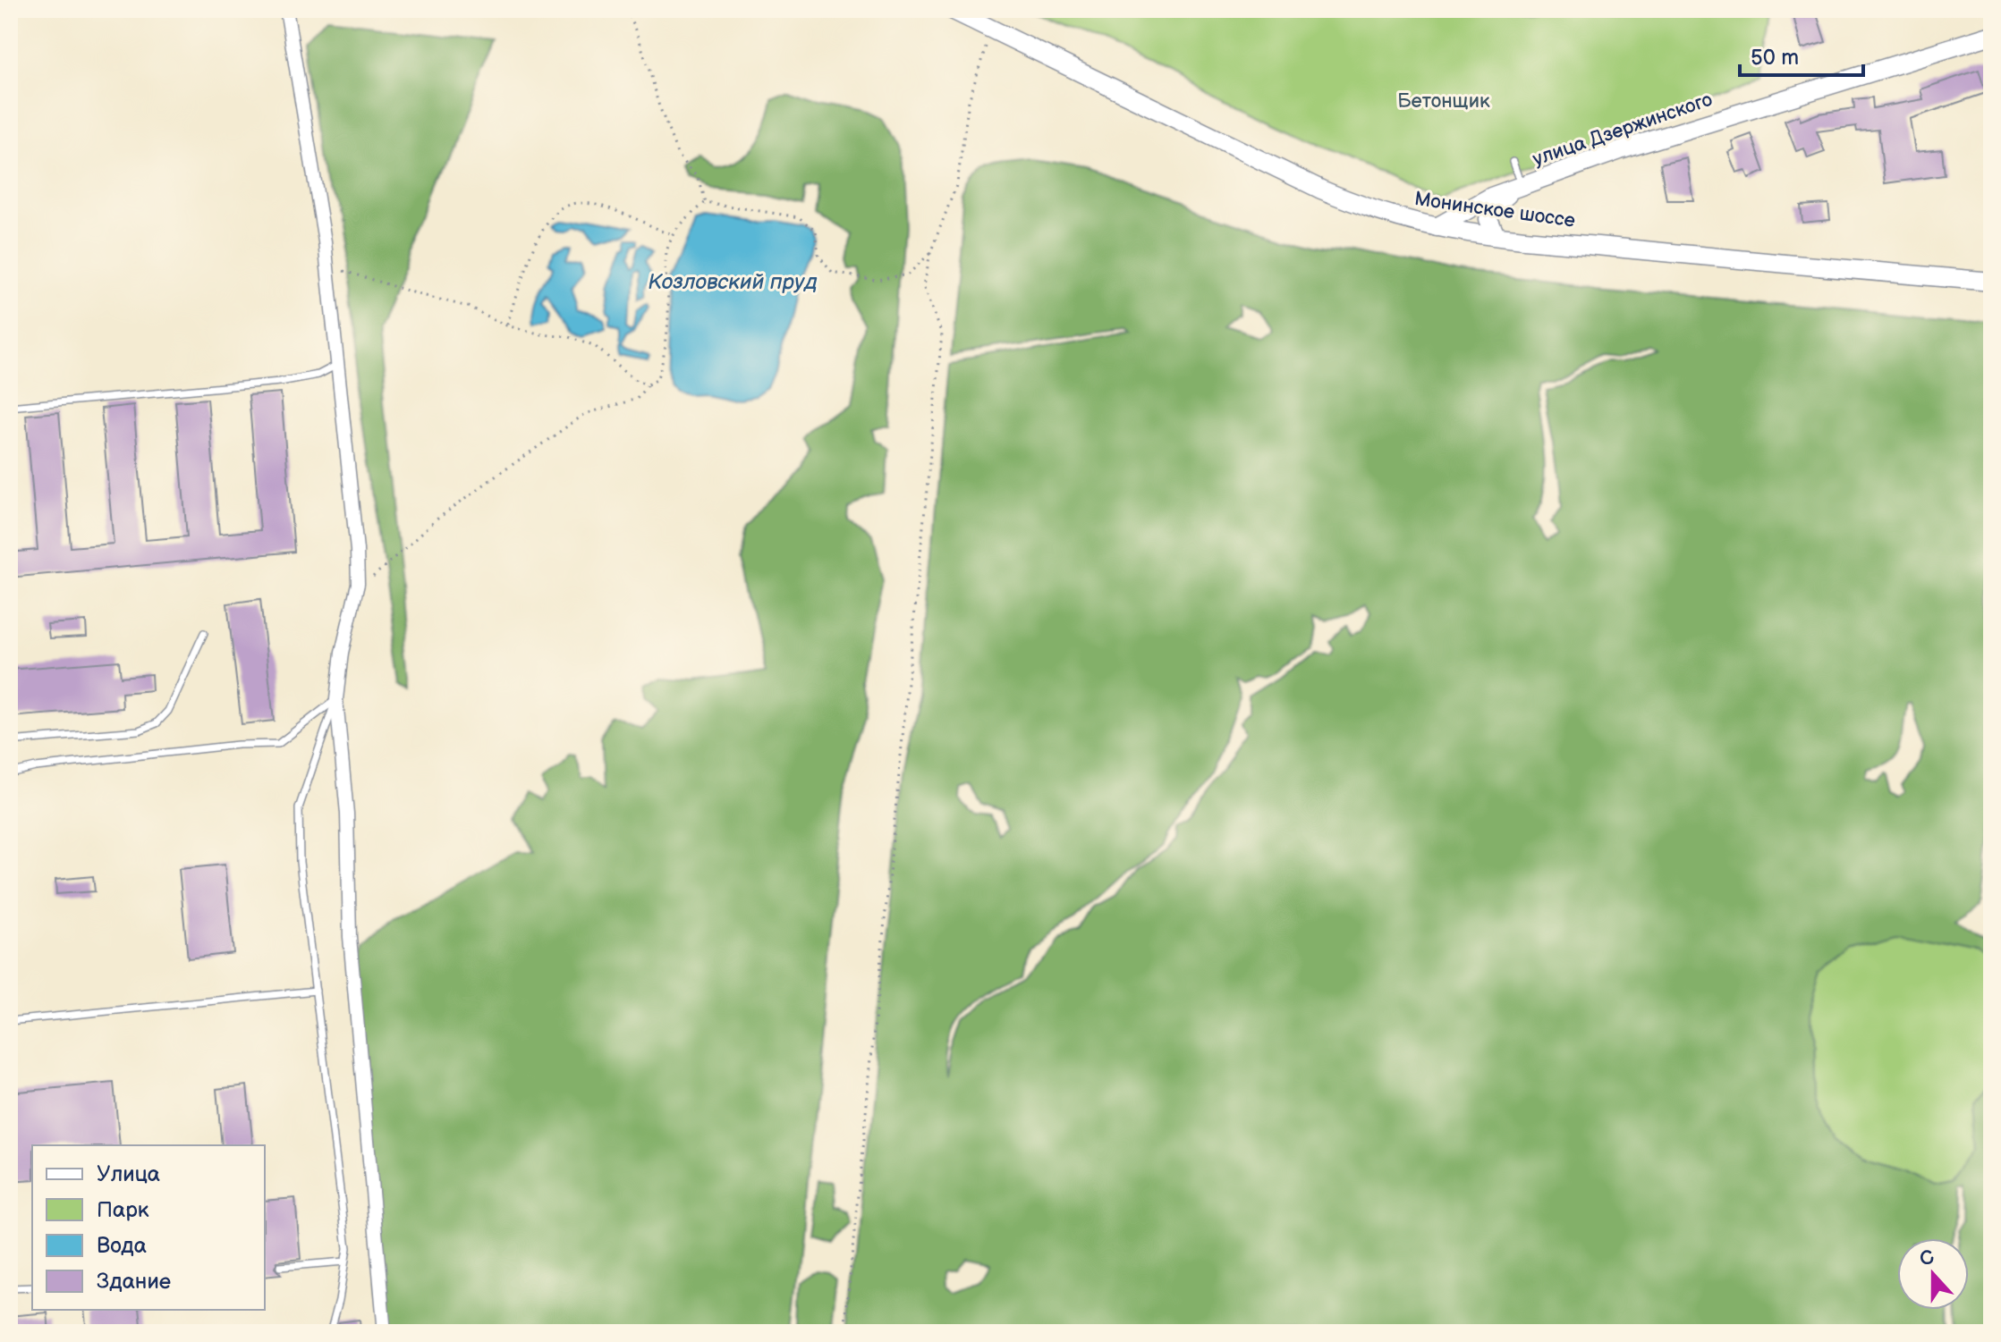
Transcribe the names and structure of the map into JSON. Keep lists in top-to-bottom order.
{
  "streets": {
    "main road": ["улица Дзержинского", "Монинское шоссе"]
  },
  "crossings": [
    ["улица Дзержинского", "Монинское шоссе"]
  ],
  "water": ["Козловский пруд"],
  "parks": ["Бетонщик"],
  "legend": [
    "Улица",
    "Парк",
    "Вода",
    "Здание"
  ],
  "scale_bar": "50 m",
  "north": "top"
}
